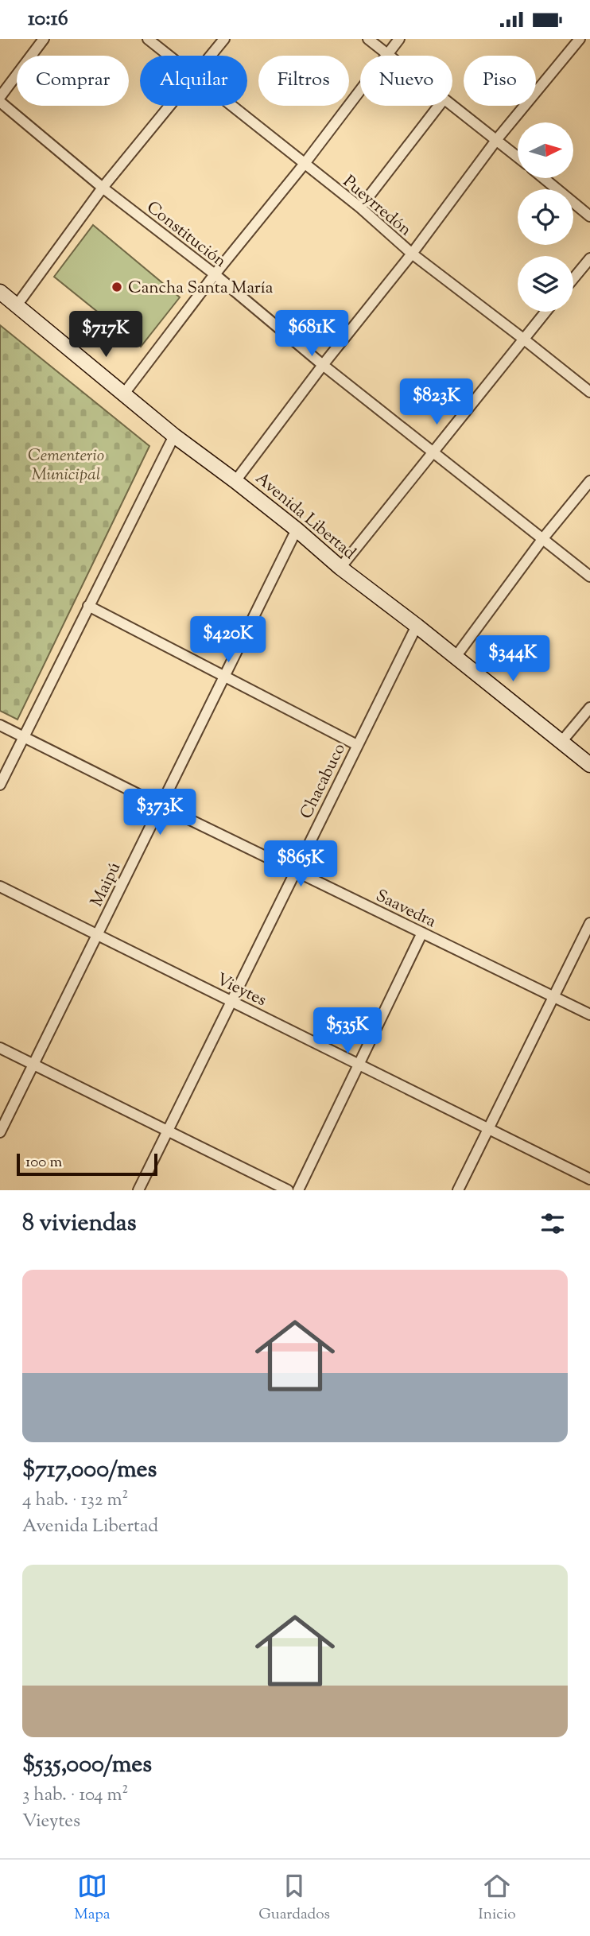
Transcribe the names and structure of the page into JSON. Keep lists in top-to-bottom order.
{
  "streets": {
    "main road": ["Avenida Libertad"],
    "street": [
      "Pueyrredón",
      "Constitución",
      "Chacabuco",
      "Maipú",
      "Saavedra",
      "Vieytes"
    ]
  },
  "crossings": [
    ["Avenida Libertad", "Chacabuco"],
    ["Avenida Libertad", "Maipú"],
    ["Chacabuco", "Saavedra"],
    ["Chacabuco", "Vieytes"],
    ["Maipú", "Saavedra"],
    ["Maipú", "Vieytes"]
  ],
  "parks": ["Cementerio Municipal"],
  "places": ["Cancha Santa María"],
  "scale_bar": "100 m",
  "north": "right",
  "page": {
    "status": "10:16",
    "chip": [
      "Comprar",
      "Alquilar",
      "Filtros",
      "Nuevo",
      "Piso"
    ],
    "price": [
      "$681K",
      "$717K",
      "$823K",
      "$420K",
      "$344K",
      "$373K",
      "$865K",
      "$535K"
    ],
    "scale": "100 m",
    "heading": "8 viviendas",
    "list": [
      {
        "name": "$717,000/mes",
        "note": "4 hab. · 132 m² · Avenida Libertad"
      },
      {
        "name": "$535,000/mes",
        "note": "3 hab. · 104 m² · Vieytes"
      }
    ],
    "tabs": ["Mapa", "Guardados", "Inicio"]
  }
}
